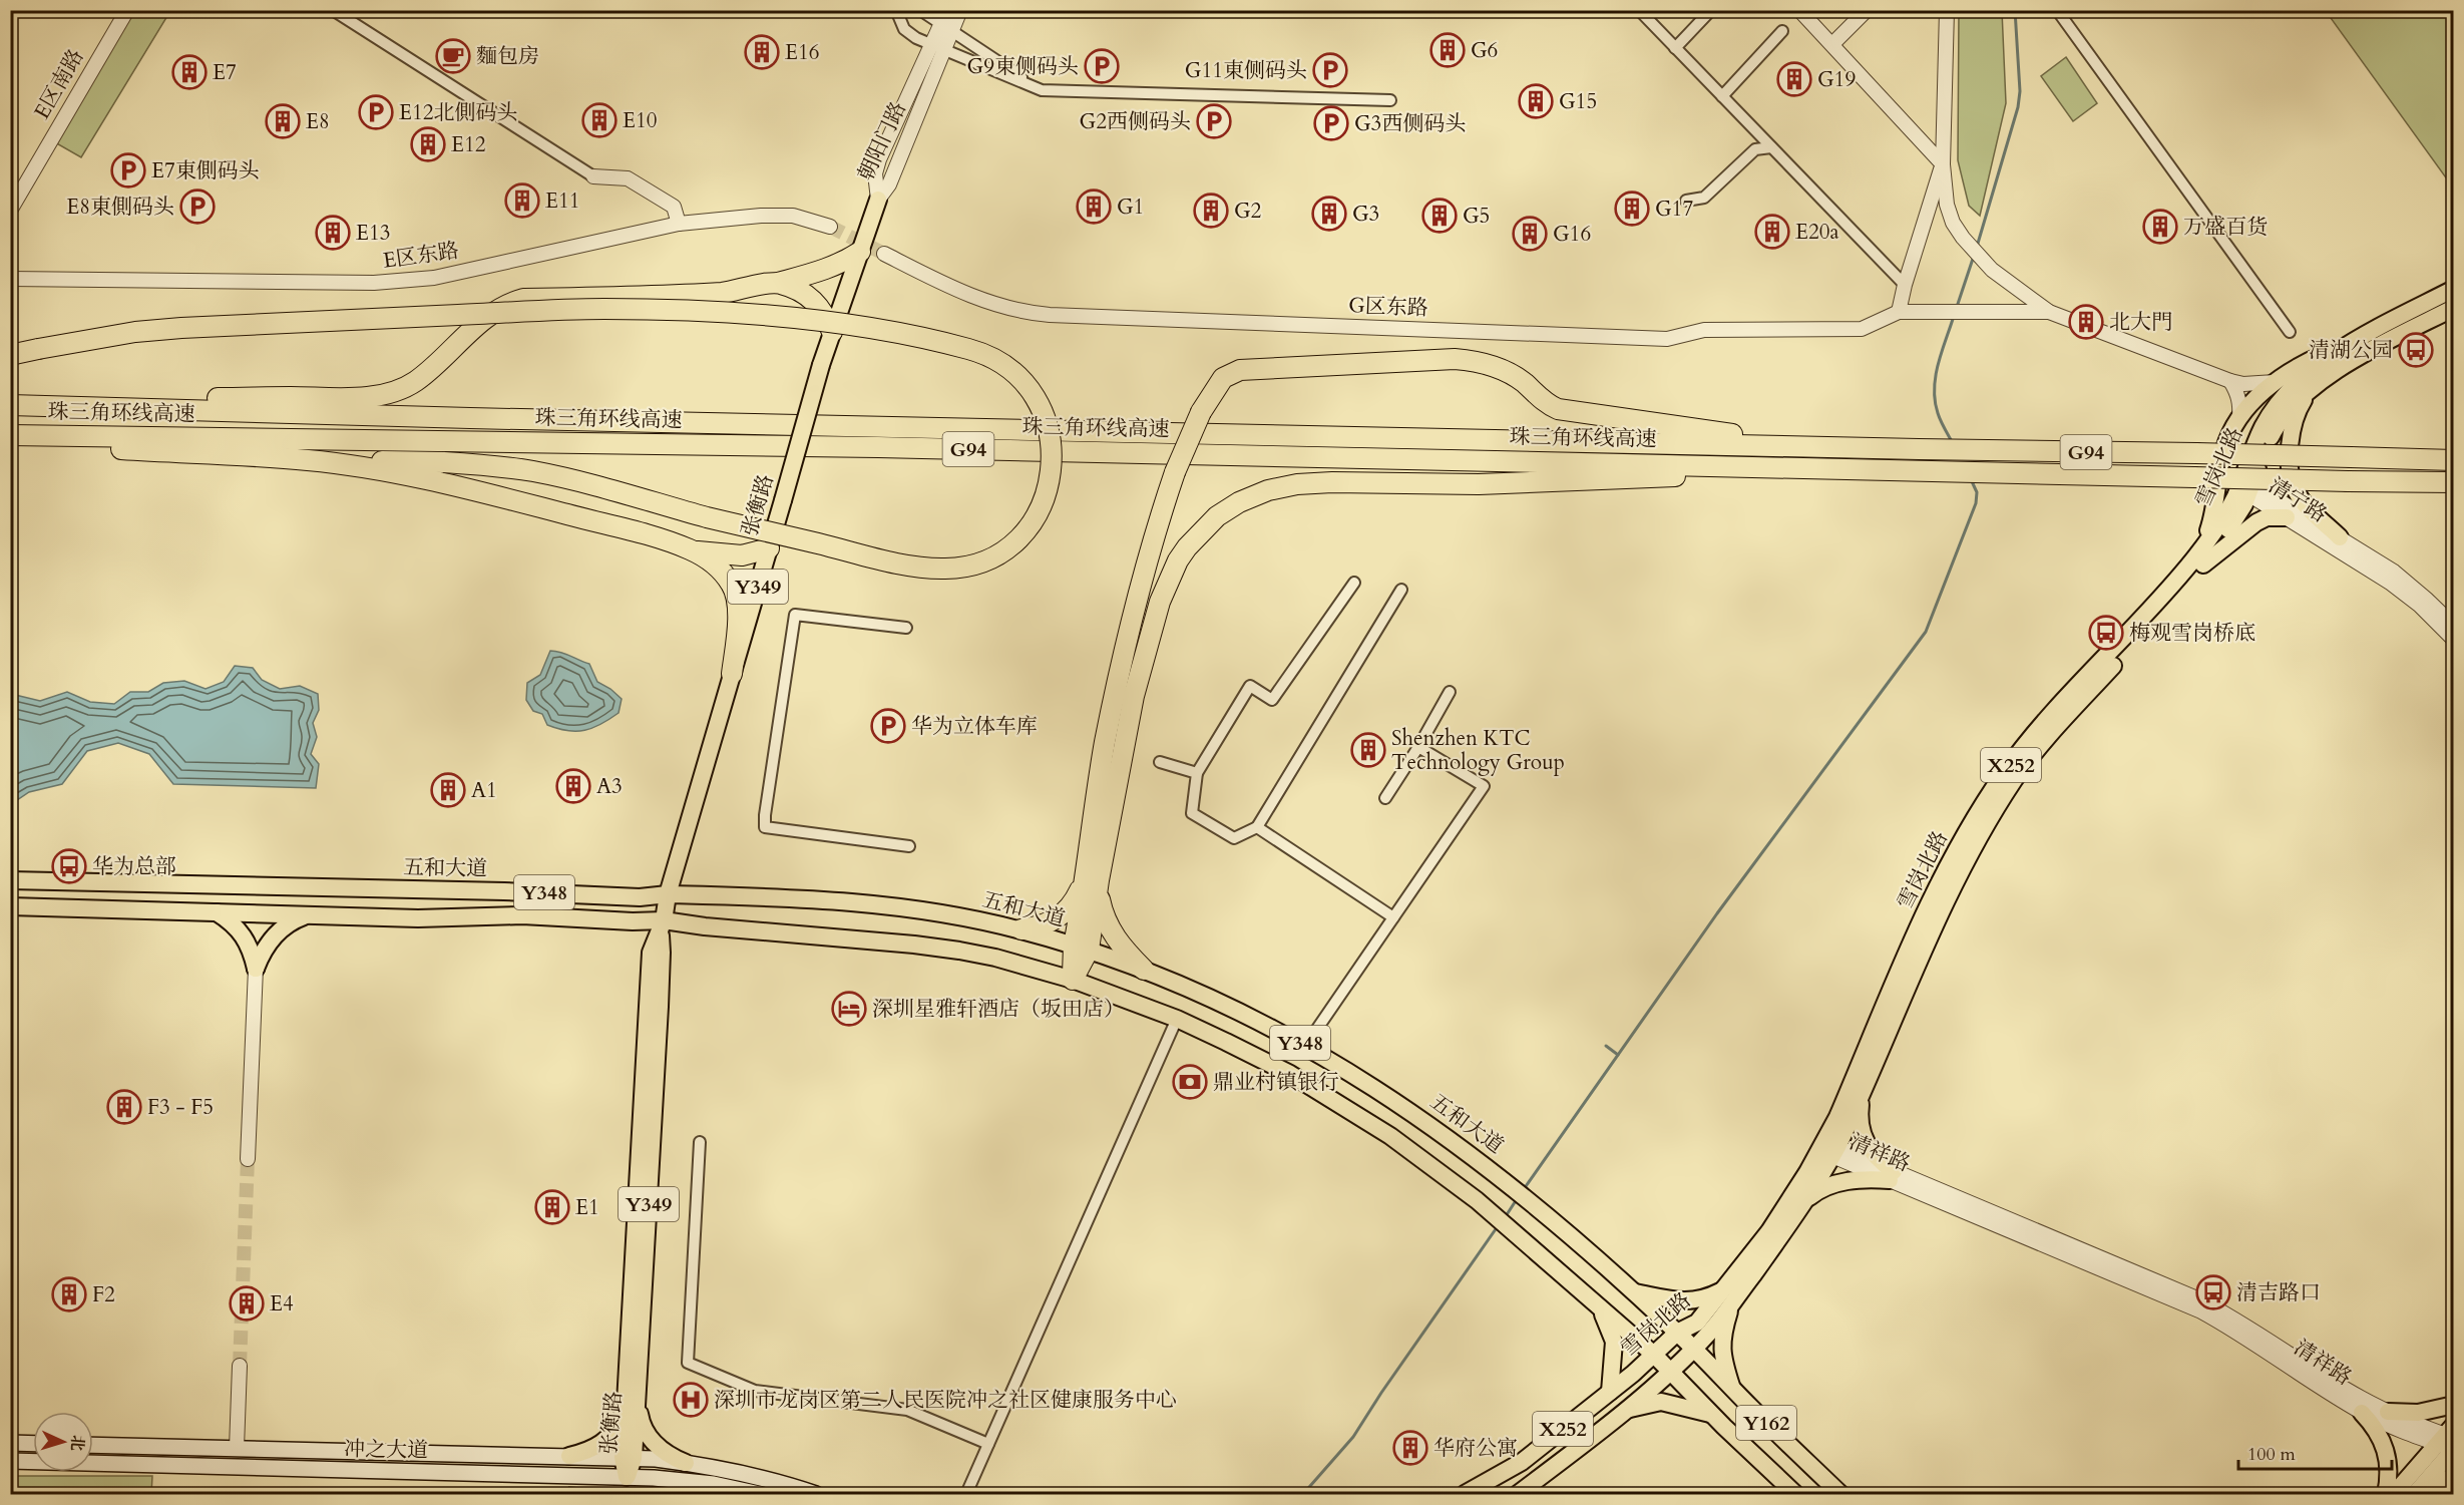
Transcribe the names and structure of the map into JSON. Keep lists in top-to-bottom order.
{
  "streets": {
    "highway": ["珠三角环线高速", "G94"],
    "main road": [
      "雪岗北路",
      "张衡路",
      "Y349",
      "X252",
      "五和大道",
      "Y348",
      "Y162",
      "冲之大道"
    ],
    "street": [
      "E区南路",
      "朝阳门路",
      "E区东路",
      "G区东路",
      "清宁路",
      "清祥路"
    ]
  },
  "crossings": [
    ["朝阳门路", "张衡路"],
    ["雪岗北路", "清宁路"],
    ["雪岗北路", "五和大道"],
    ["雪岗北路", "Y348"],
    ["雪岗北路", "清祥路"],
    ["雪岗北路", "Y162"],
    ["张衡路", "五和大道"],
    ["张衡路", "Y348"],
    ["张衡路", "冲之大道"],
    ["Y348", "Y162"]
  ],
  "places": {
    "building": [
      "G6",
      "E16",
      "E7",
      "G19",
      "G15",
      "E10",
      "E8",
      "E12",
      "E11",
      "G1",
      "G17",
      "G2",
      "G3",
      "G5",
      "万盛百货",
      "E20a",
      "E13",
      "G16",
      "北大門",
      "Shenzhen KTC Technology Group",
      "A3",
      "A1",
      "F3 - F5",
      "E1",
      "F2",
      "E4",
      "华府公寓"
    ],
    "cafe": ["麵包房"],
    "parking": [
      "G9東侧码头",
      "G11東侧码头",
      "E12北側码头",
      "G2西侧码头",
      "G3西侧码头",
      "E7東側码头",
      "E8東側码头",
      "华为立体车库"
    ],
    "bus stop": [
      "清湖公园",
      "梅观雪岗桥底",
      "华为总部",
      "清吉路口"
    ],
    "hotel": ["深圳星雅轩酒店（坂田店）"],
    "bank": ["鼎业村镇银行"],
    "hospital": ["深圳市龙岗区第二人民医院冲之社区健康服务中心"]
  },
  "scale_bar": "100 m",
  "north": "right"
}
